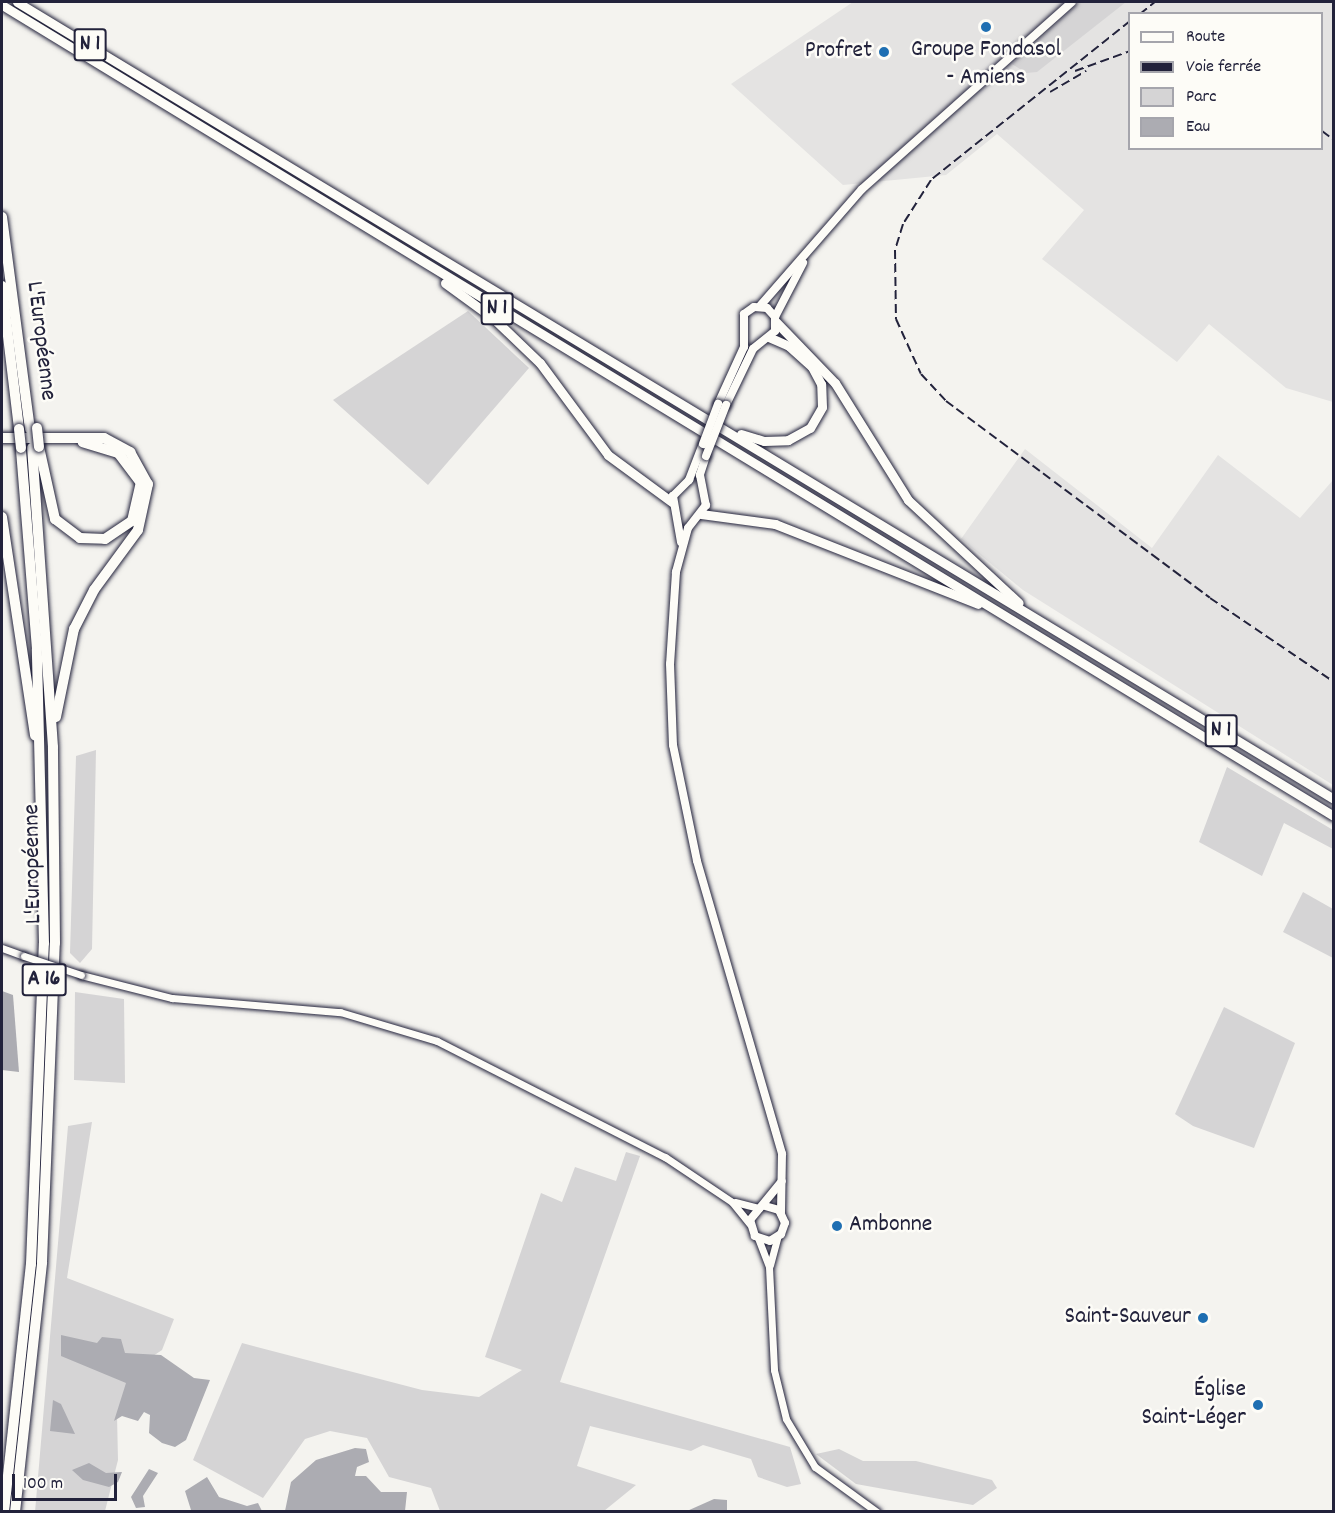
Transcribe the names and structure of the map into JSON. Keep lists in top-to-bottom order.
{
  "streets": {
    "highway": ["N 1", "L'Européenne", "A 16"]
  },
  "places": [
    "Groupe Fondasol - Amiens",
    "Profret",
    "Ambonne",
    "Saint-Sauveur",
    "Église Saint-Léger"
  ],
  "legend": [
    "Route",
    "Voie ferrée",
    "Parc",
    "Eau"
  ],
  "scale_bar": "100 m"
}
